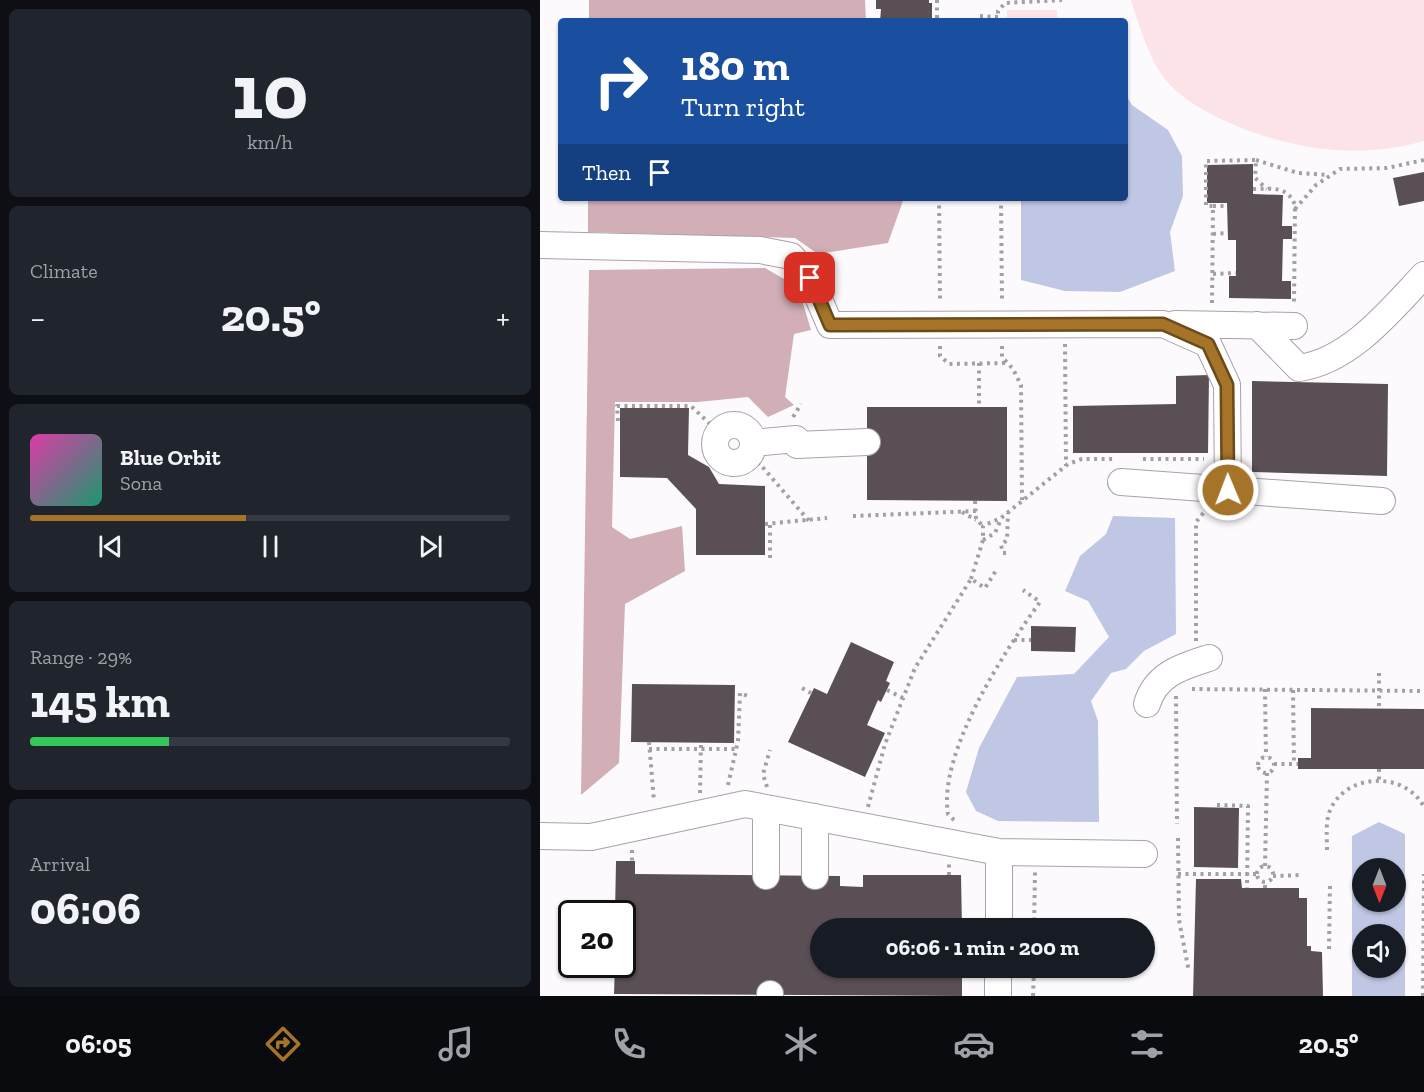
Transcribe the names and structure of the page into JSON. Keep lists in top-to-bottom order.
{
  "north": "bottom",
  "page": {
    "tile": [
      ["10", "km/h"],
      "Climate",
      ["Range · 29%", "145 km"],
      ["Arrival", "06:06"]
    ],
    "turn": ["180 m", "Turn right"],
    "then": "Then",
    "heat": ["−", "20.5°", "+"],
    "song": ["Blue Orbit", "Sona"],
    "limit": "20",
    "trip": "06:06 · 1 min · 200 m",
    "tabs": ["06:05", "20.5°"]
  }
}
